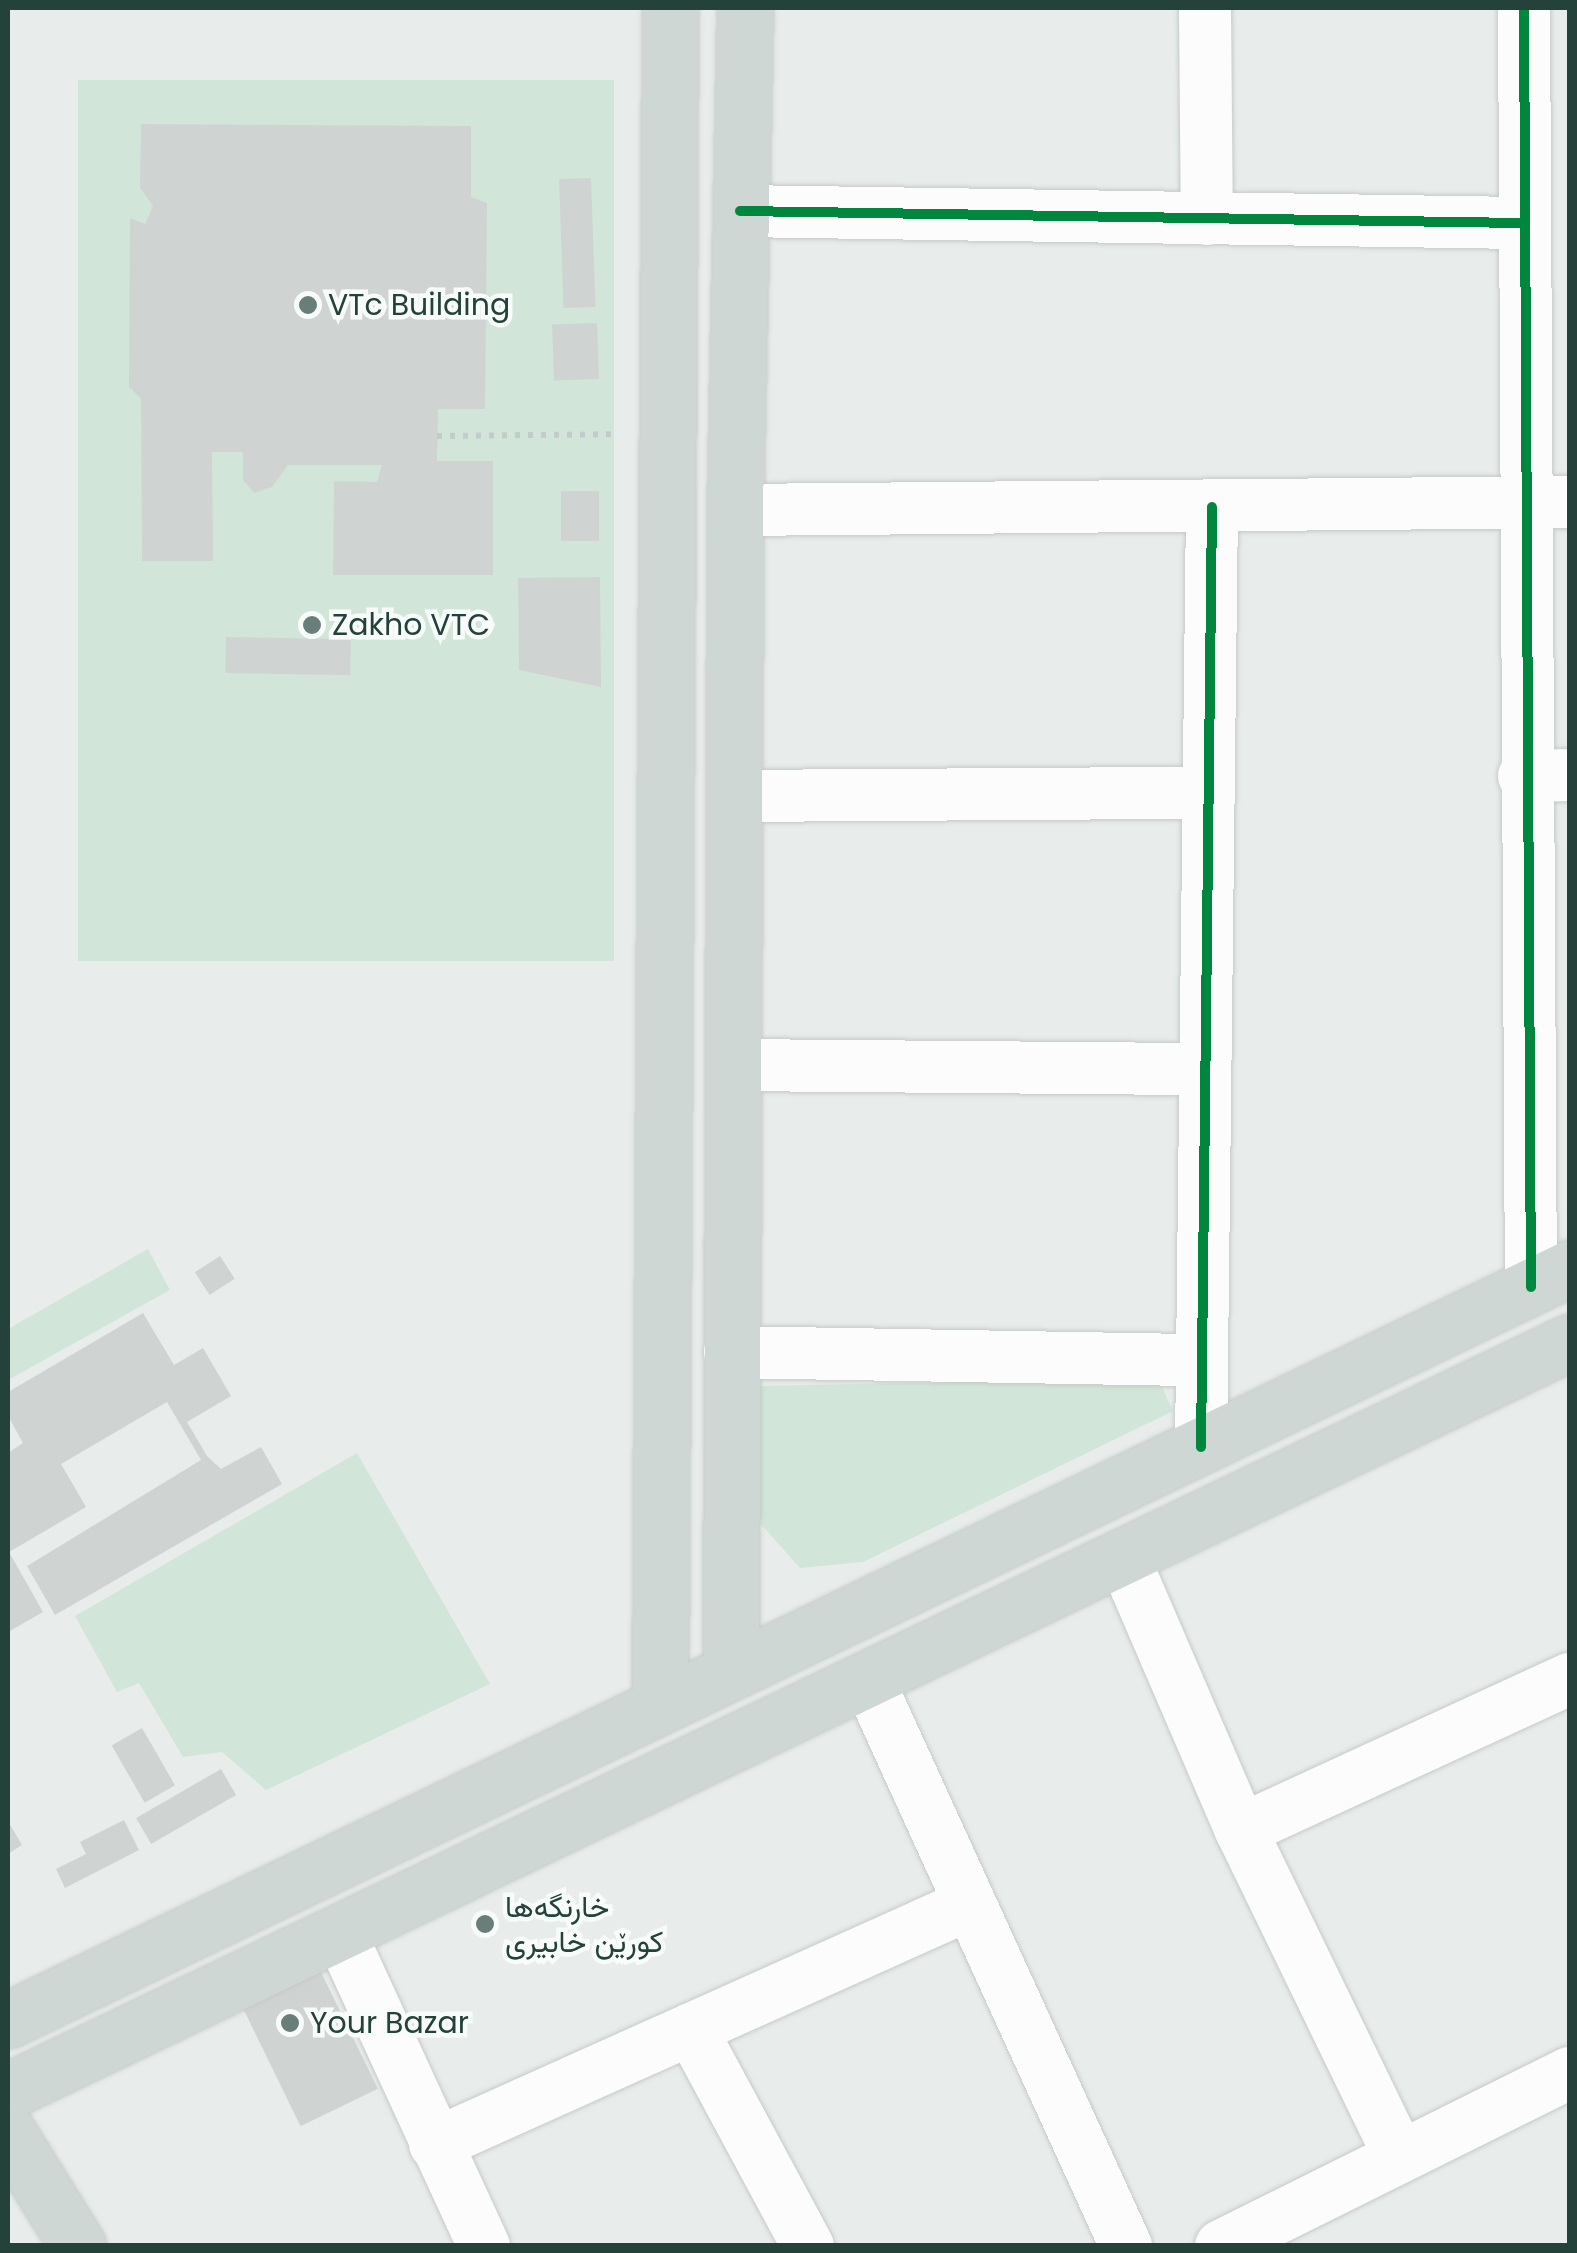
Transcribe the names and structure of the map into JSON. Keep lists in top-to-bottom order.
{
  "places": [
    "VTc Building",
    "Zakho VTC",
    "خارنگه‌ها كورێن خابيرى",
    "Your Bazar"
  ]
}
